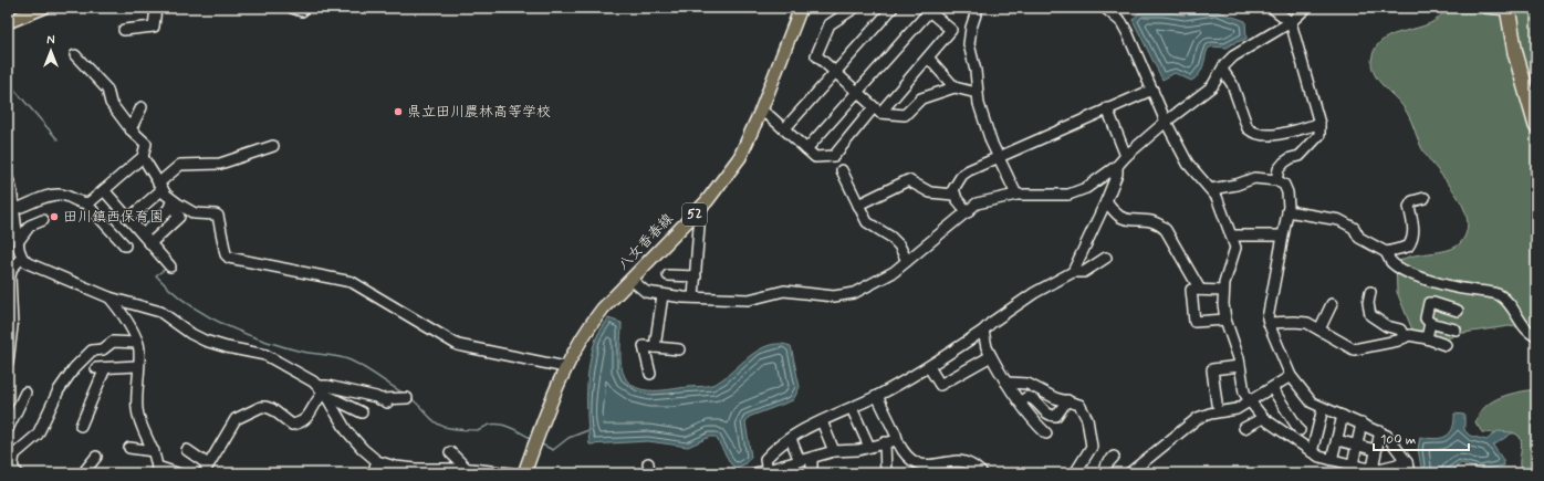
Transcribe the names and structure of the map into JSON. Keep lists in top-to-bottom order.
{
  "streets": {
    "main road": ["52", "八女香春線"]
  },
  "places": ["県立田川農林高等学校", "田川鎮西保育園"],
  "scale_bar": "100 m",
  "north": "top"
}
